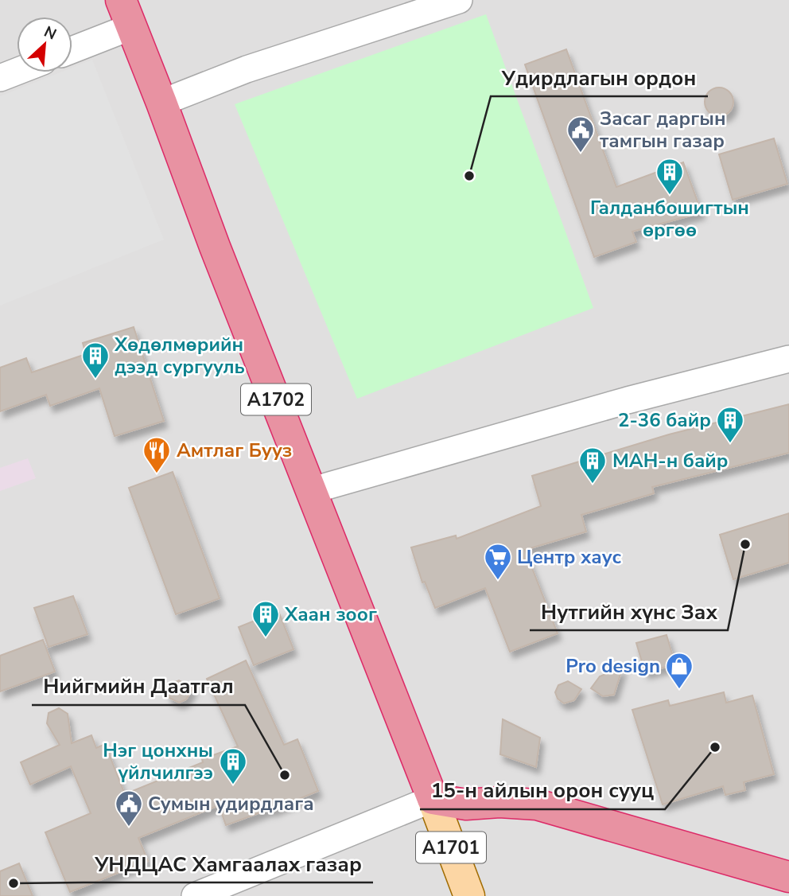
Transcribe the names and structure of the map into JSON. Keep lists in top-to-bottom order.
{
  "streets": {
    "highway": ["A1702"],
    "main road": ["A1701"]
  },
  "crossings": [
    ["A1702", "A1701"]
  ],
  "places": {
    "public building": ["Засаг даргын тамгын газар", "Сумын удирдлага"],
    "other": [
      "Удирдлагын ордон",
      "Нутгийн хүнс Зах",
      "15-н айлын орон сууц",
      "Нийгмийн Даатгал",
      "УНДЦАС Хамгаалах газар"
    ],
    "building": [
      "Галданбошигтын өргөө",
      "Хөдөлмөрийн дээд сургууль",
      "2-36 байр",
      "МАН-н байр",
      "Хаан зоог",
      "Нэг цонхны үйлчилгээ"
    ],
    "restaurant": ["Амтлаг Бууз"],
    "supermarket": ["Центр хаус"],
    "shop": ["Pro design"]
  },
  "north": "top right"
}
